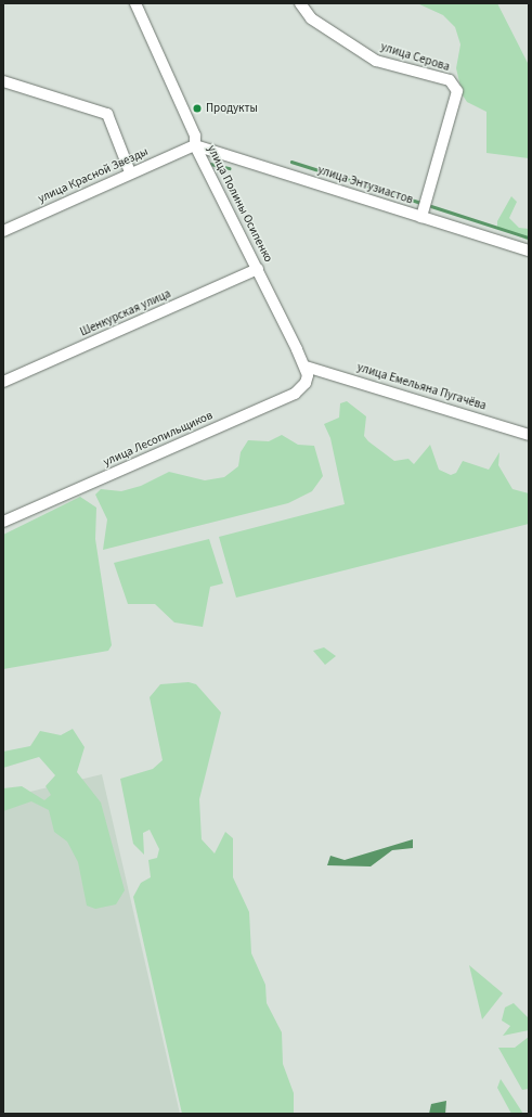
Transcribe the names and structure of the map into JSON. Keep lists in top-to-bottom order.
{
  "streets": {
    "street": [
      "улица Серова",
      "улица Красной Звезды",
      "улица Энтузиастов",
      "улица Полины Осипенко",
      "Шенкурская улица",
      "улица Емельяна Пугачёва",
      "улица Лесопильщиков"
    ]
  },
  "crossings": [
    ["улица Серова", "улица Энтузиастов"],
    ["улица Красной Звезды", "улица Энтузиастов"],
    ["улица Красной Звезды", "улица Полины Осипенко"],
    ["улица Энтузиастов", "улица Полины Осипенко"],
    ["улица Полины Осипенко", "Шенкурская улица"],
    ["улица Полины Осипенко", "улица Емельяна Пугачёва"],
    ["улица Полины Осипенко", "улица Лесопильщиков"],
    ["улица Емельяна Пугачёва", "улица Лесопильщиков"]
  ],
  "places": ["Продукты"]
}
